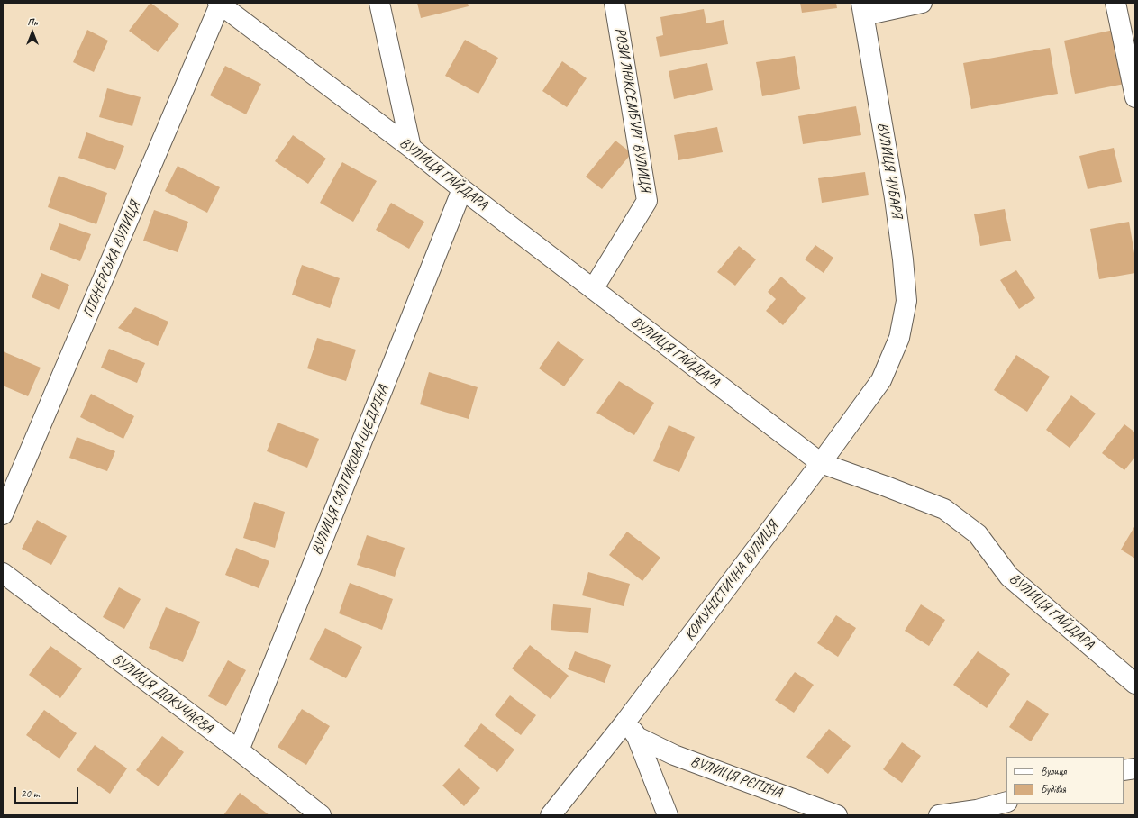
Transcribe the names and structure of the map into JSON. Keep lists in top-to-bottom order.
{
  "streets": {
    "street": [
      "РОЗИ ЛЮКСЕМБУРГ ВУЛИЦЯ",
      "ВУЛИЦЯ ЧУБАРЯ",
      "ВУЛИЦЯ ГАЙДАРА",
      "ПІОНЕРСЬКА ВУЛИЦЯ",
      "ВУЛИЦЯ САЛТИКОВА-ЩЕДРІНА",
      "КОМУНІСТИЧНА ВУЛИЦЯ",
      "ВУЛИЦЯ ДОКУЧАЄВА",
      "ВУЛИЦЯ РЄПІНА"
    ]
  },
  "crossings": [
    ["РОЗИ ЛЮКСЕМБУРГ ВУЛИЦЯ", "ВУЛИЦЯ ГАЙДАРА"],
    ["ВУЛИЦЯ ЧУБАРЯ", "КОМУНІСТИЧНА ВУЛИЦЯ"],
    ["ВУЛИЦЯ ГАЙДАРА", "ПІОНЕРСЬКА ВУЛИЦЯ"],
    ["ВУЛИЦЯ ГАЙДАРА", "ВУЛИЦЯ САЛТИКОВА-ЩЕДРІНА"],
    ["ВУЛИЦЯ ГАЙДАРА", "КОМУНІСТИЧНА ВУЛИЦЯ"],
    ["ВУЛИЦЯ САЛТИКОВА-ЩЕДРІНА", "ВУЛИЦЯ ДОКУЧАЄВА"],
    ["КОМУНІСТИЧНА ВУЛИЦЯ", "ВУЛИЦЯ РЄПІНА"]
  ],
  "legend": ["Вулиця", "Будівля"],
  "scale_bar": "20 m",
  "north": "top"
}
